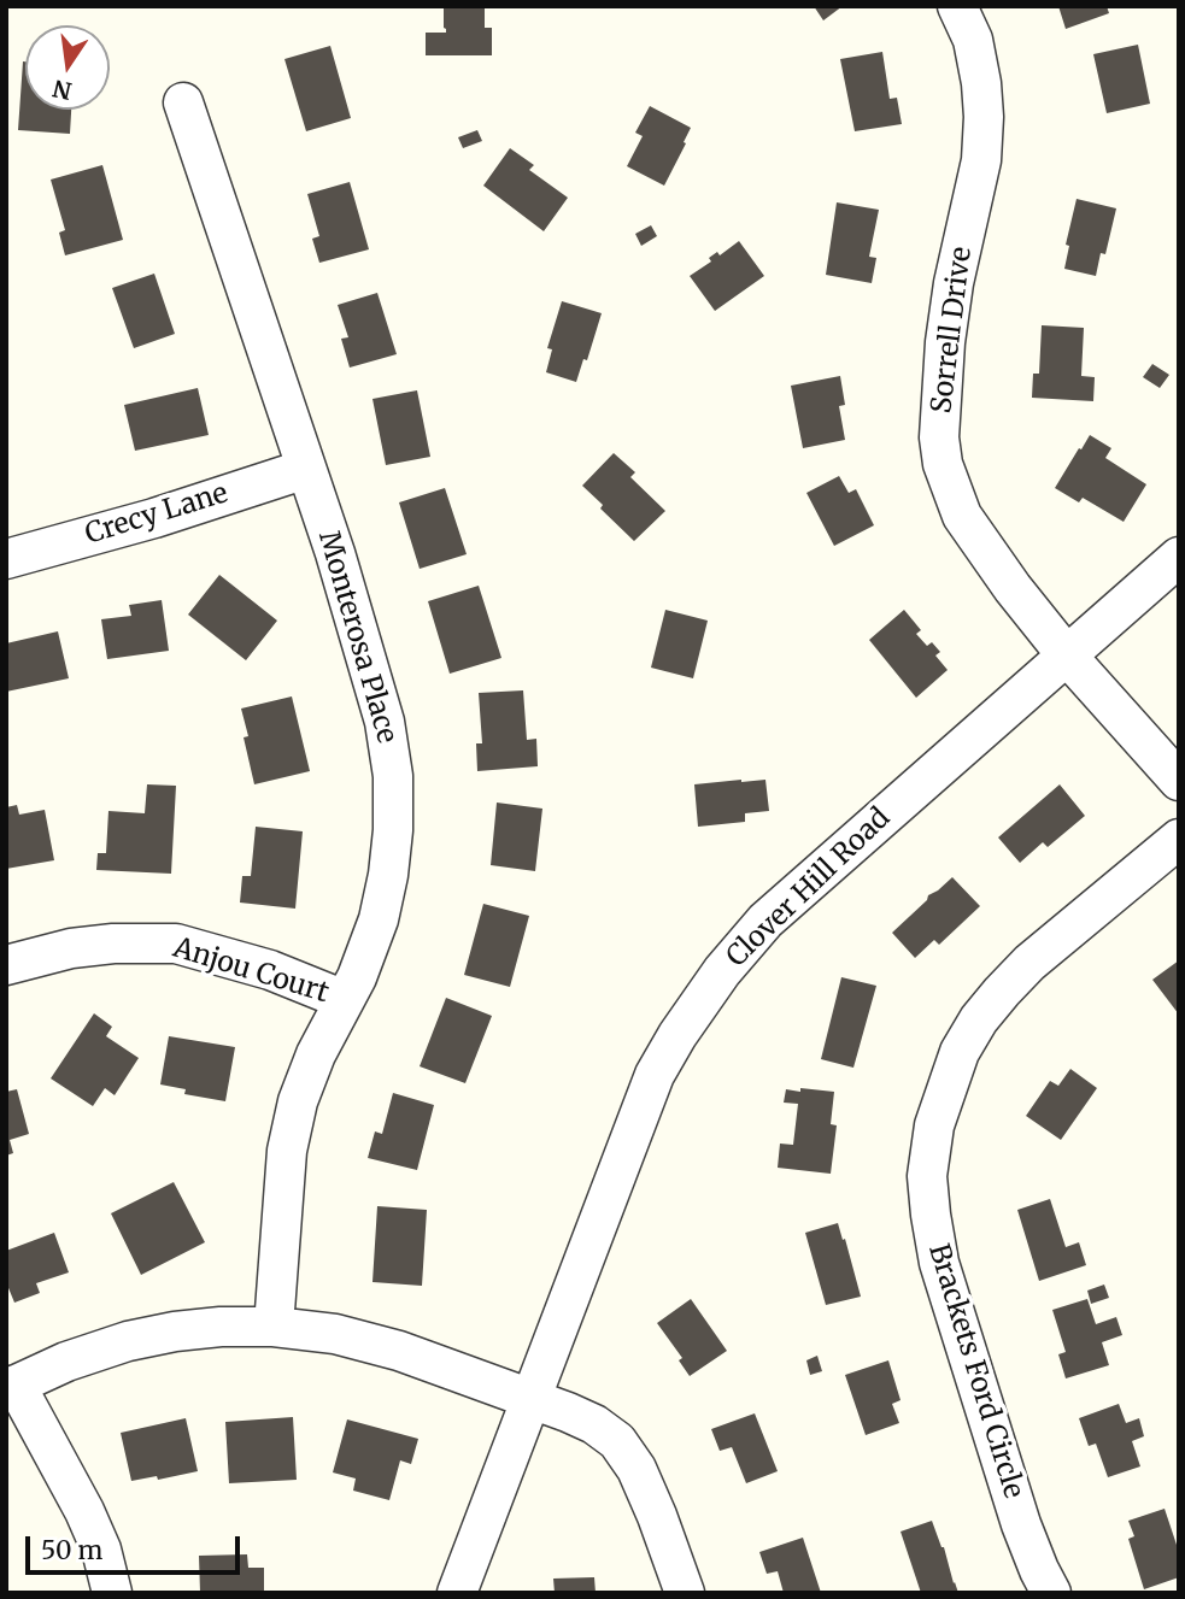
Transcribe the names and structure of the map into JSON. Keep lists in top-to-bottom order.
{
  "streets": {
    "street": [
      "Sorrell Drive",
      "Crecy Lane",
      "Monterosa Place",
      "Clover Hill Road",
      "Anjou Court",
      "Brackets Ford Circle"
    ]
  },
  "crossings": [
    ["Sorrell Drive", "Clover Hill Road"],
    ["Crecy Lane", "Monterosa Place"],
    ["Monterosa Place", "Anjou Court"]
  ],
  "scale_bar": "50 m",
  "north": "bottom"
}
